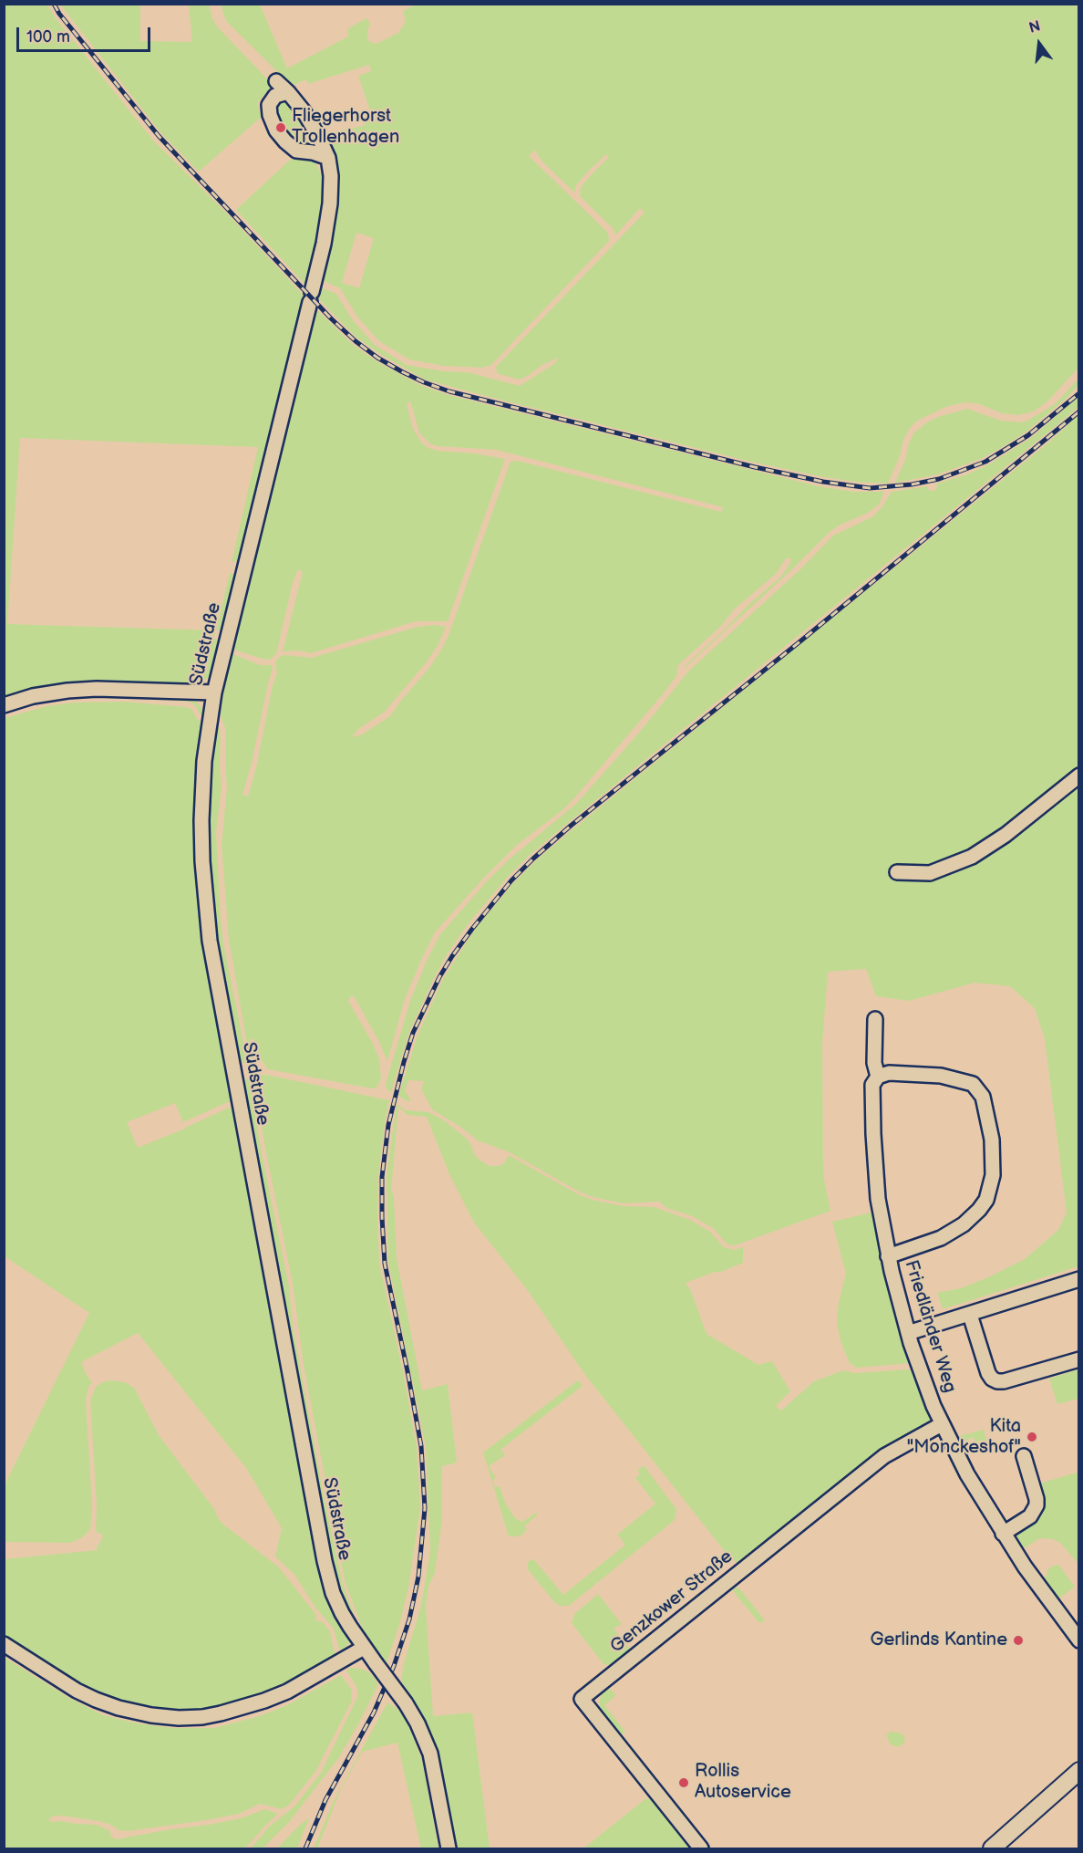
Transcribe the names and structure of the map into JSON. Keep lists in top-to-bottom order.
{
  "streets": {
    "street": ["Südstraße", "Friedländer Weg", "Genzkower Straße"]
  },
  "crossings": [
    ["Friedländer Weg", "Genzkower Straße"]
  ],
  "places": [
    "Fliegerhorst Trollenhagen",
    "Kita \"Monckeshof\"",
    "Gerlinds Kantine",
    "Rollis Autoservice"
  ],
  "scale_bar": "100 m",
  "north": "top"
}
